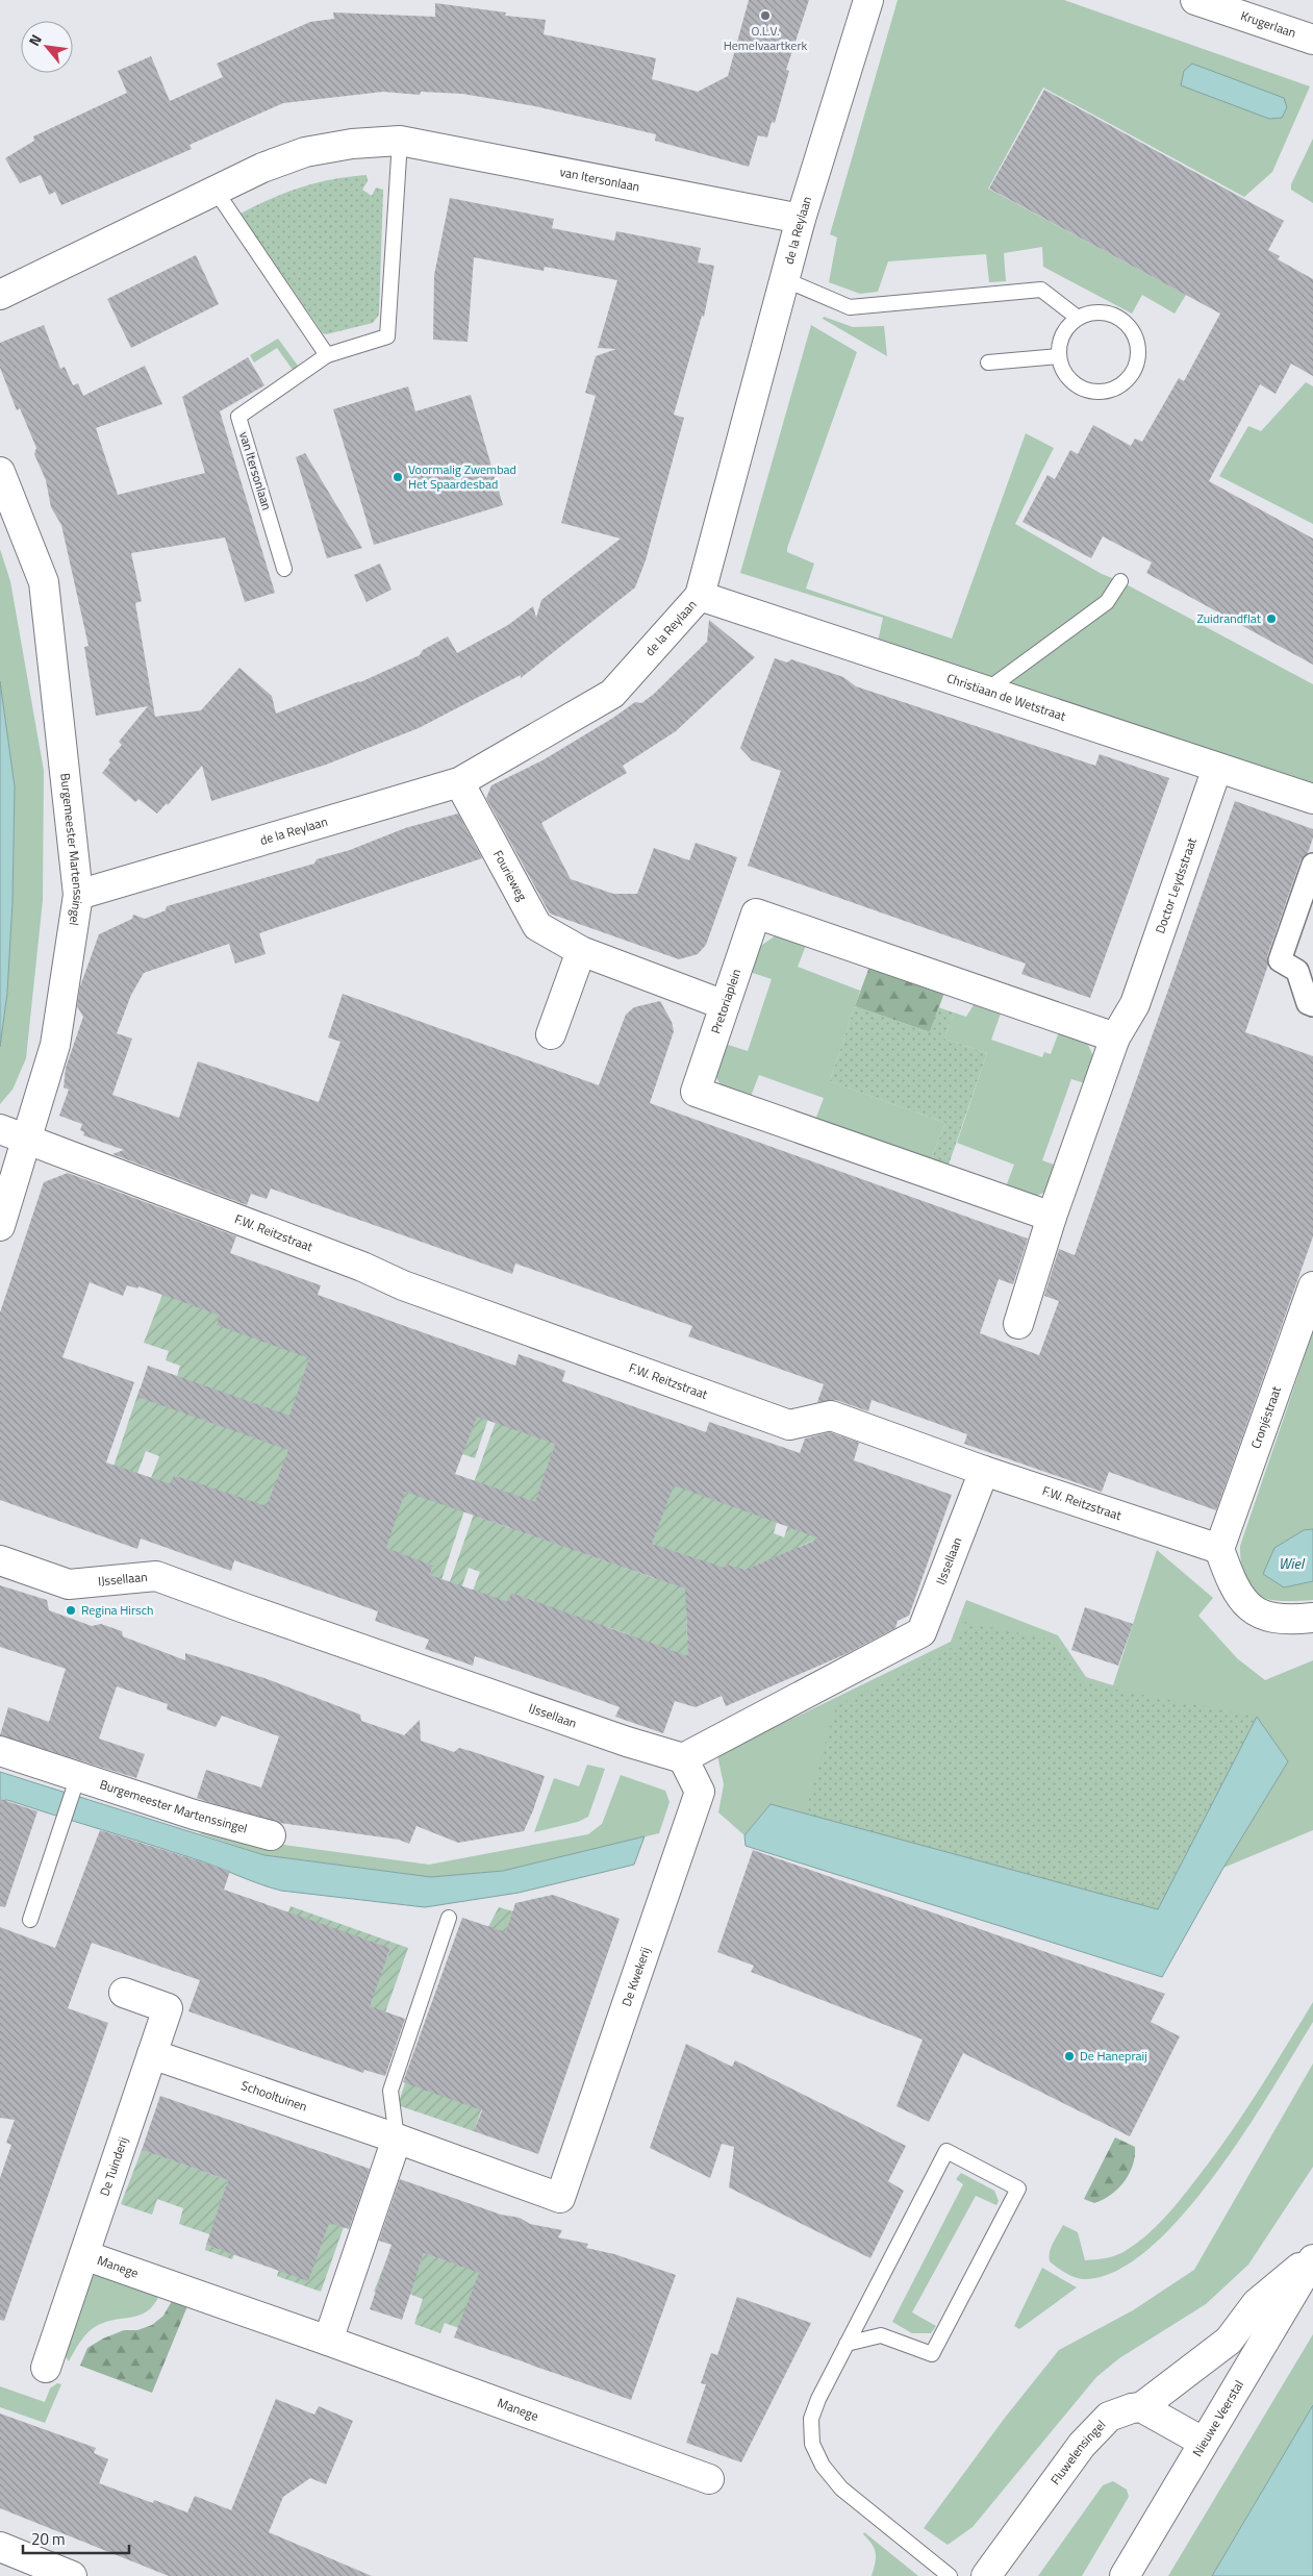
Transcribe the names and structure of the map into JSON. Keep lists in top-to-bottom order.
{
  "streets": {
    "street": [
      "Krugerlaan",
      "van Itersonlaan",
      "de la Reylaan",
      "Christiaan de Wetstraat",
      "Burgemeester Martenssingel",
      "Fourieweg",
      "Doctor Leydsstraat",
      "Pretoriaplein",
      "F.W. Reitzstraat",
      "Cronjéstraat",
      "IJssellaan",
      "De Kwekerij",
      "Schooltuinen",
      "De Tuinderij",
      "Manege",
      "Nieuwe Veerstal",
      "Fluwelensingel"
    ]
  },
  "crossings": [
    ["van Itersonlaan", "de la Reylaan"],
    ["de la Reylaan", "Christiaan de Wetstraat"],
    ["de la Reylaan", "Burgemeester Martenssingel"],
    ["de la Reylaan", "Fourieweg"],
    ["Christiaan de Wetstraat", "Doctor Leydsstraat"],
    ["Burgemeester Martenssingel", "F.W. Reitzstraat"],
    ["Fourieweg", "Pretoriaplein"],
    ["Doctor Leydsstraat", "Pretoriaplein"],
    ["F.W. Reitzstraat", "Cronjéstraat"],
    ["F.W. Reitzstraat", "IJssellaan"],
    ["IJssellaan", "De Kwekerij"],
    ["De Kwekerij", "Schooltuinen"],
    ["Schooltuinen", "De Tuinderij"],
    ["De Tuinderij", "Manege"]
  ],
  "water": ["Wiel"],
  "places": [
    "O.L.V. Hemelvaartkerk",
    "Voormalig Zwembad Het Spaardesbad",
    "Zuidrandflat",
    "Regina Hirsch",
    "De Hanepraij"
  ],
  "scale_bar": "20 m",
  "north": "top left"
}
